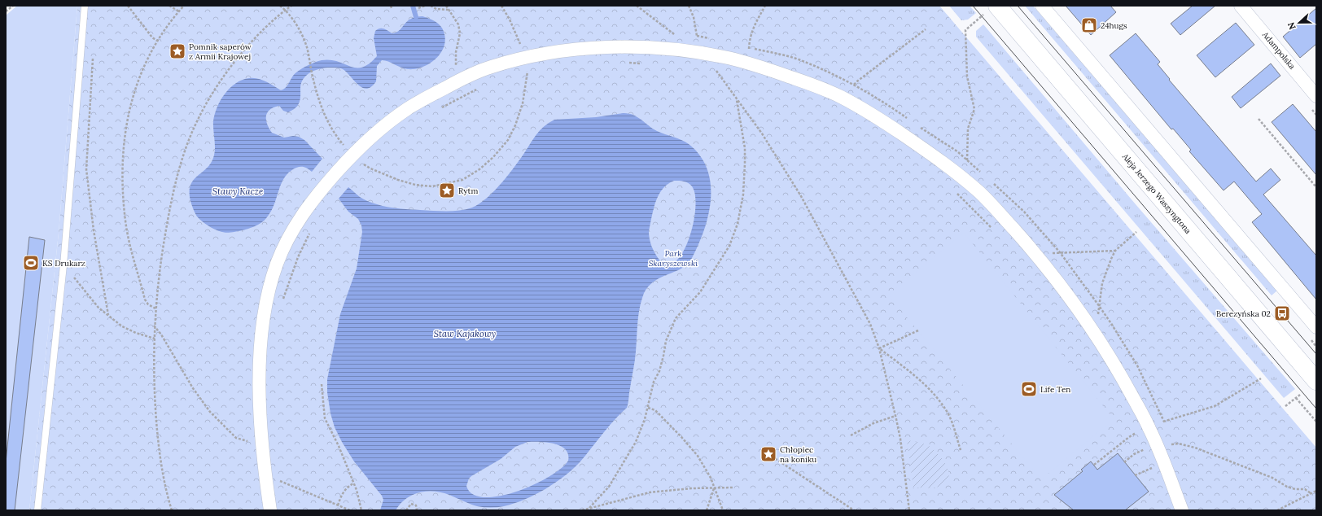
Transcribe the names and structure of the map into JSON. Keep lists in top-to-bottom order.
{
  "streets": {
    "main road": ["Aleja Jerzego Waszyngtona"],
    "street": ["Adampolska"]
  },
  "water": ["Stawy Kacze", "Staw Kajakowy"],
  "parks": ["Park Skaryszewski"],
  "places": {
    "shop": ["24hugs"],
    "place": ["Pomnik saperów z Armii Krajowej", "Rytm", "Chłopiec na koniku"],
    "sports": ["KS Drukarz", "Life Ten"],
    "bus stop": ["Berezyńska 02"]
  },
  "north": "left"
}
